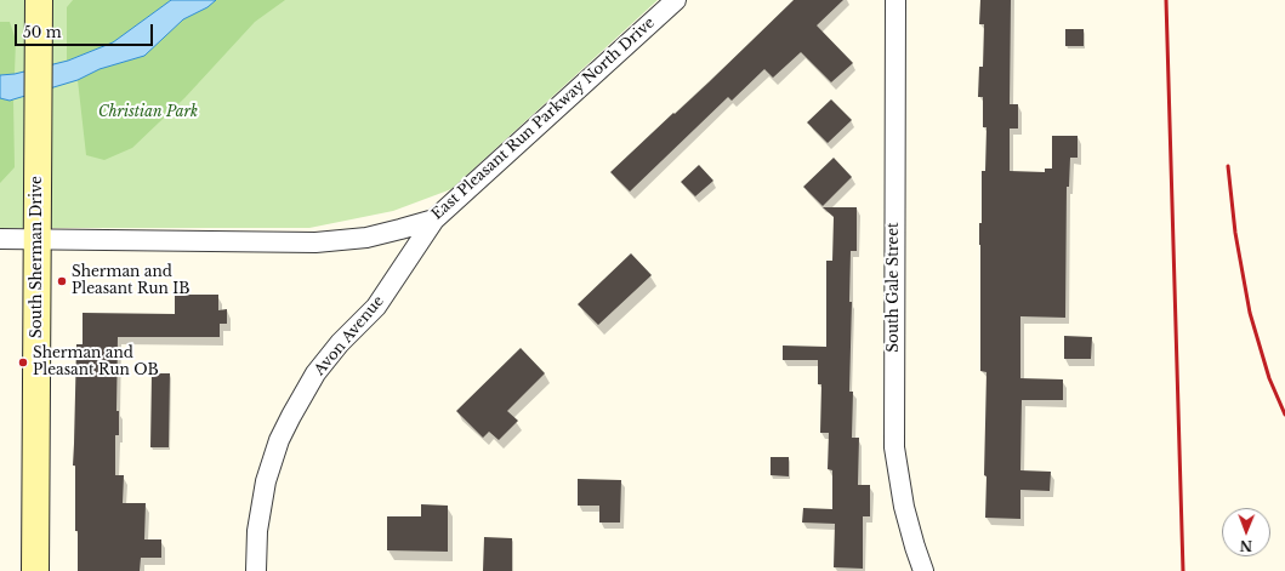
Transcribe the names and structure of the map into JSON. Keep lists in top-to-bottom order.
{
  "streets": {
    "main road": ["South Sherman Drive"],
    "street": ["East Pleasant Run Parkway North Drive", "South Gale Street", "Avon Avenue"]
  },
  "crossings": [
    ["East Pleasant Run Parkway North Drive", "South Sherman Drive"],
    ["East Pleasant Run Parkway North Drive", "Avon Avenue"]
  ],
  "parks": ["Christian Park"],
  "places": ["Sherman and Pleasant Run IB", "Sherman and Pleasant Run OB"],
  "scale_bar": "50 m",
  "north": "bottom"
}
